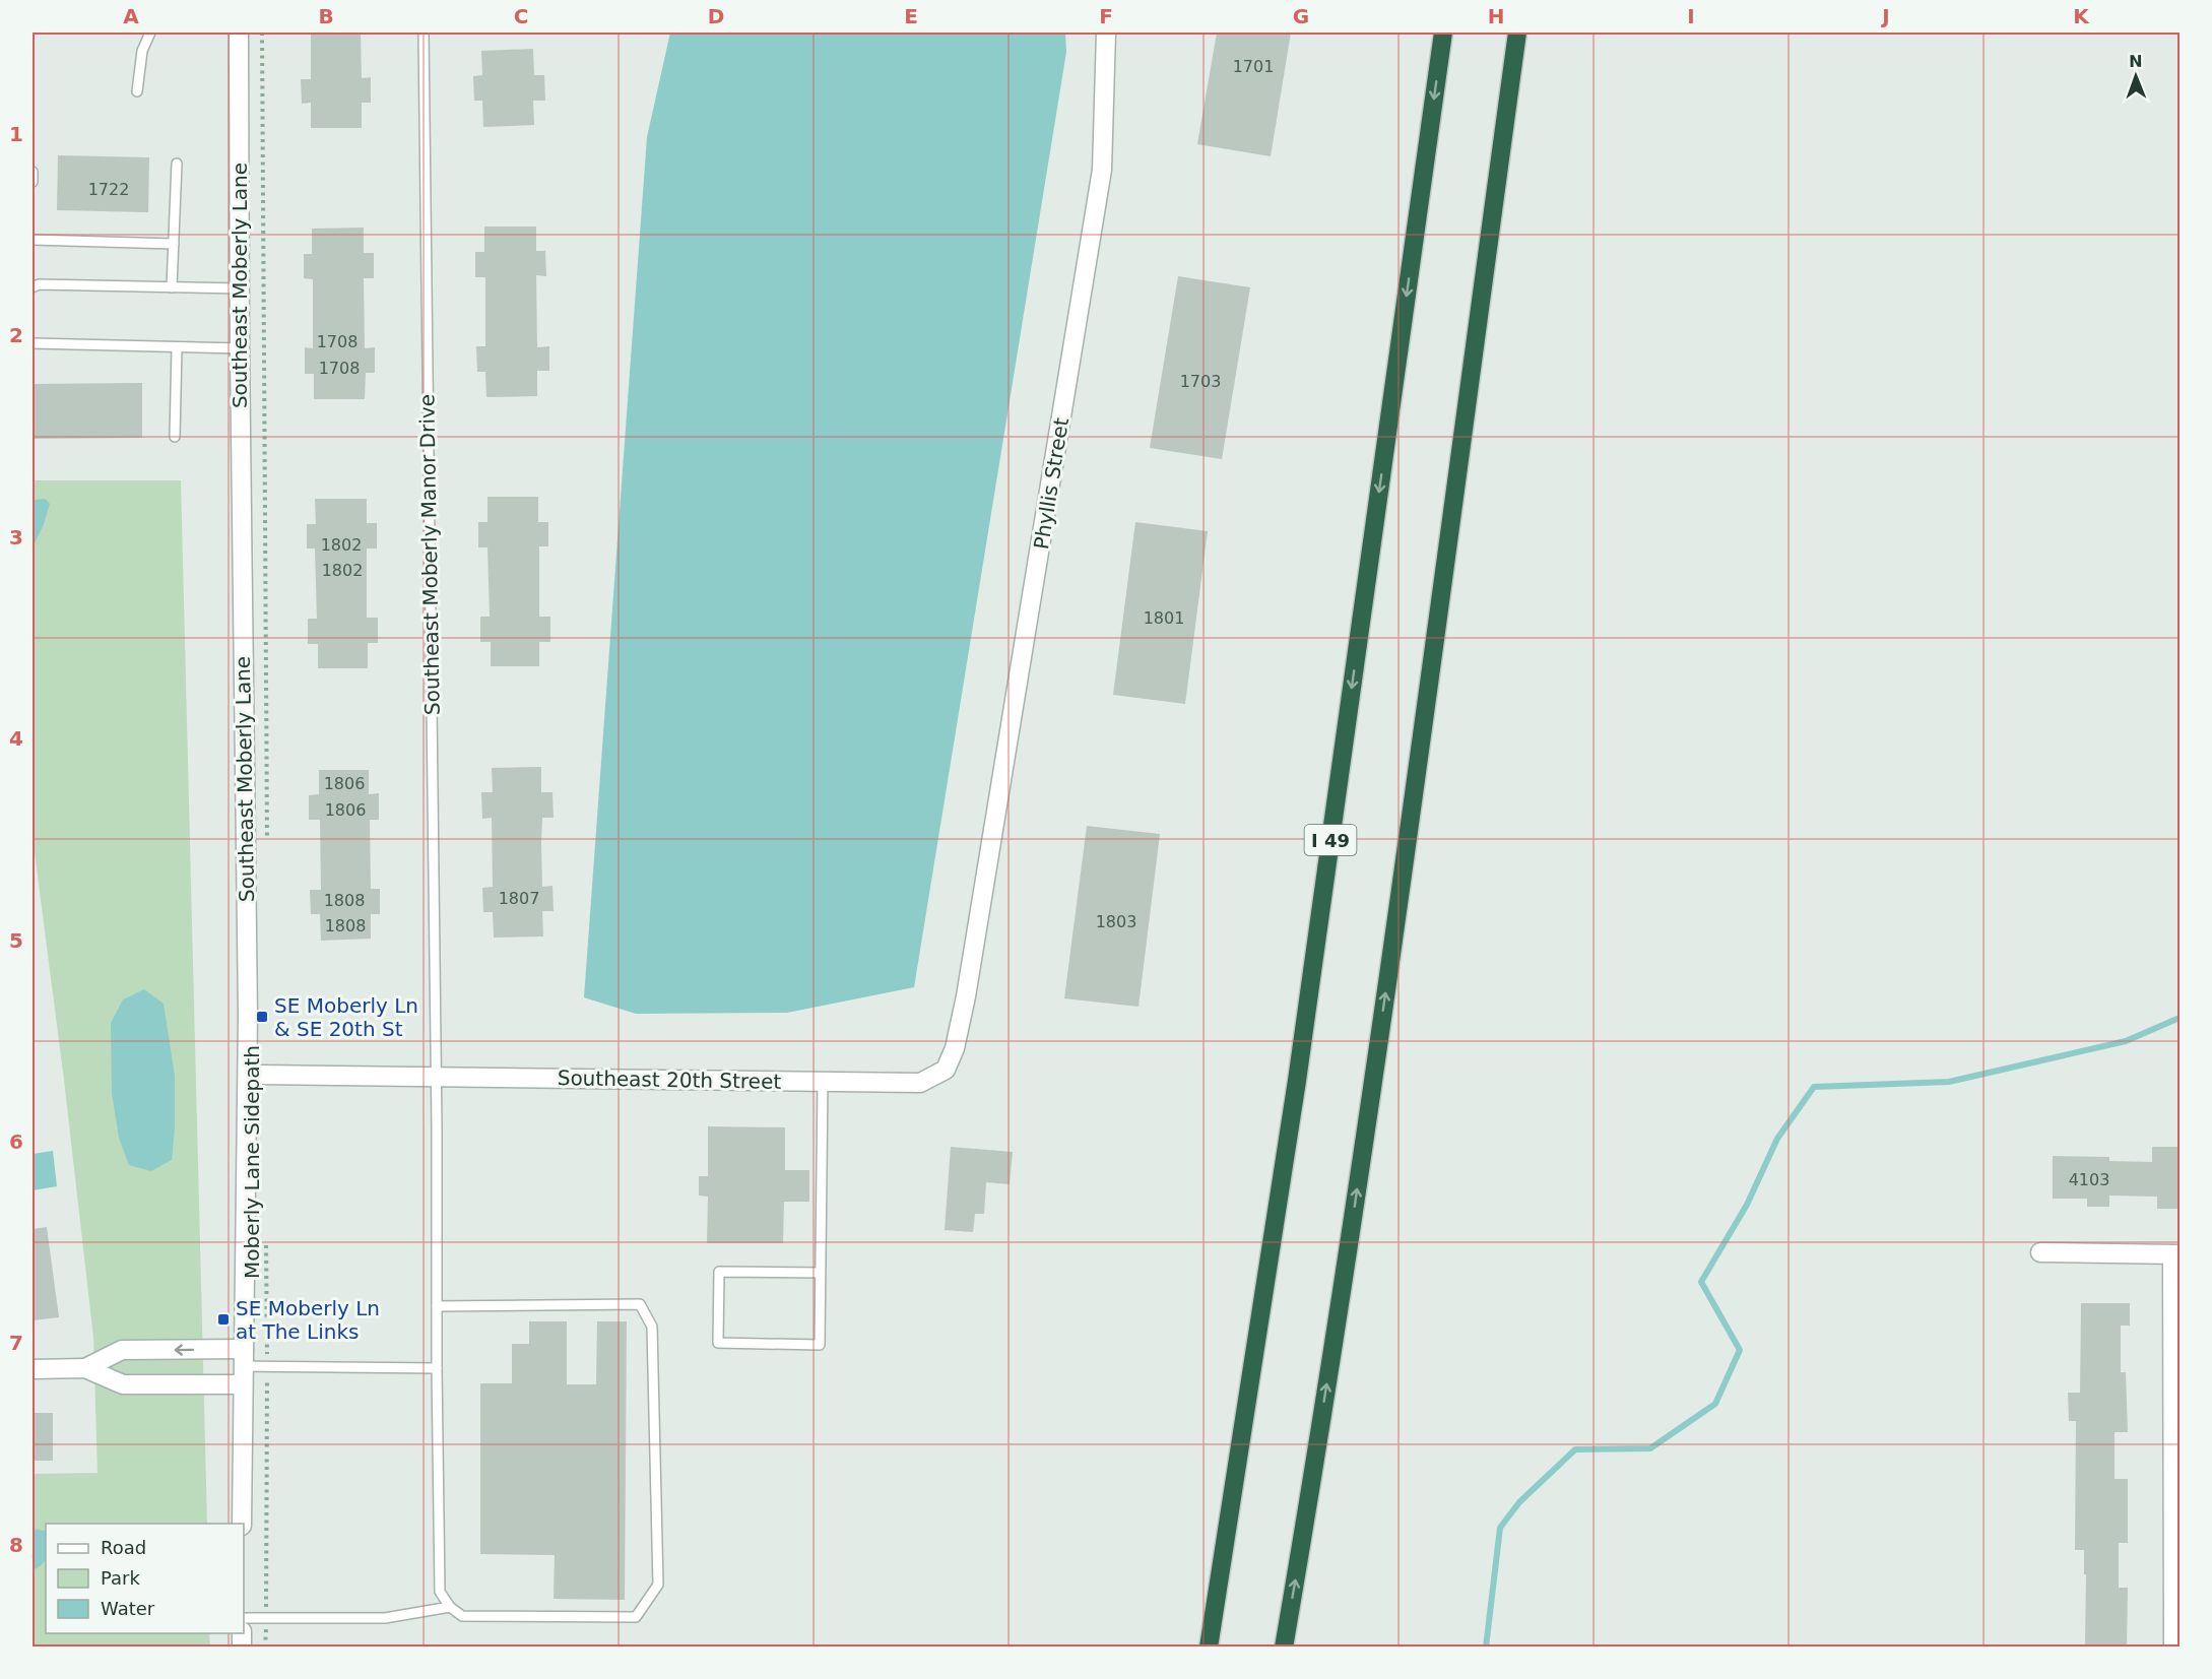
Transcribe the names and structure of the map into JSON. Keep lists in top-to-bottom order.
{
  "streets": {
    "highway": ["I 49"],
    "street": ["Southeast Moberly Lane", "Phyllis Street", "Southeast 20th Street"],
    "lane": ["Southeast Moberly Manor Drive"],
    "path": ["Moberly Lane Sidepath"]
  },
  "crossings": [
    ["Southeast Moberly Lane", "Southeast 20th Street"],
    ["Phyllis Street", "Southeast 20th Street"],
    ["Southeast Moberly Manor Drive", "Southeast 20th Street"]
  ],
  "places": {
    "transit": ["SE Moberly Ln & SE 20th St", "SE Moberly Ln at The Links"]
  },
  "house_numbers": [
    "1701",
    "1722",
    "1708",
    "1708",
    "1703",
    "1802",
    "1802",
    "1801",
    "1806",
    "1806",
    "1807",
    "1808",
    "1803",
    "1808",
    "4103"
  ],
  "legend": ["Road", "Park", "Water"],
  "north": "top",
  "grid": {
    "columns": [
      "A",
      "B",
      "C",
      "D",
      "E",
      "F",
      "G",
      "H",
      "I",
      "J",
      "K"
    ],
    "rows": [
      "1",
      "2",
      "3",
      "4",
      "5",
      "6",
      "7",
      "8"
    ]
  }
}
